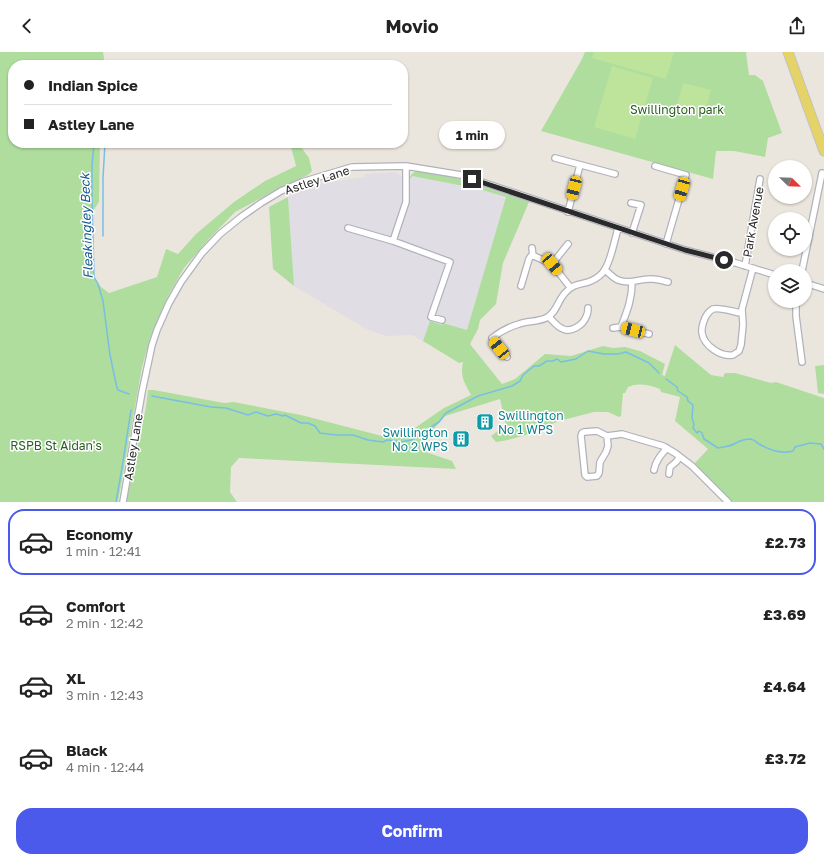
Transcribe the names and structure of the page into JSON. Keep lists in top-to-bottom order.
{
  "streets": {
    "street": ["Astley Lane", "Park Avenue"]
  },
  "crossings": [
    ["Astley Lane", "Park Avenue"]
  ],
  "water": ["Fleakingley Beck"],
  "parks": ["Swillington park", "RSPB St Aidan's"],
  "places": {
    "building": ["Swillington No 1 WPS", "Swillington No 2 WPS"]
  },
  "north": "bottom right",
  "page": {
    "header": "Movio",
    "banner": ["Indian Spice", "Astley Lane"],
    "bubble": "1 min",
    "list": [
      {
        "name": "Economy",
        "note": "1 min · 12:41",
        "value": "£2.73"
      },
      {
        "name": "Comfort",
        "note": "2 min · 12:42",
        "value": "£3.69"
      },
      {
        "name": "XL",
        "note": "3 min · 12:43",
        "value": "£4.64"
      },
      {
        "name": "Black",
        "note": "4 min · 12:44",
        "value": "£3.72"
      }
    ],
    "buttons": "Confirm"
  }
}
